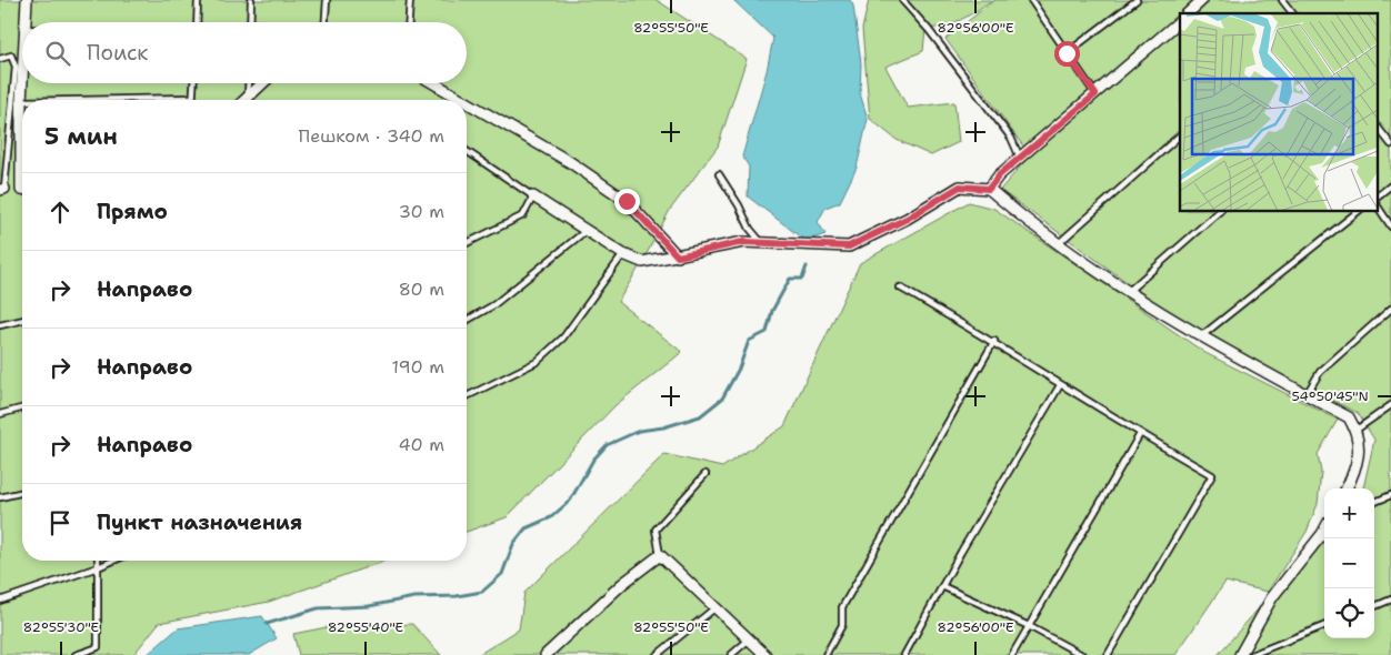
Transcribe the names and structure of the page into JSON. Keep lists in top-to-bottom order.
{
  "page": {
    "search": "Поиск",
    "heading": ["5 мин", "Пешком · 340 m"],
    "list": [
      ["Прямо", "30 m"],
      ["Направо", "80 m"],
      ["Направо", "190 m"],
      ["Направо", "40 m"],
      "Пункт назначения"
    ],
    "map_buttons": ["+", "−"]
  },
  "coordinates": [
    "82°55'50\"E",
    "82°56'00\"E",
    "54°50'45\"N",
    "82°55'30\"E",
    "82°55'40\"E"
  ]
}
